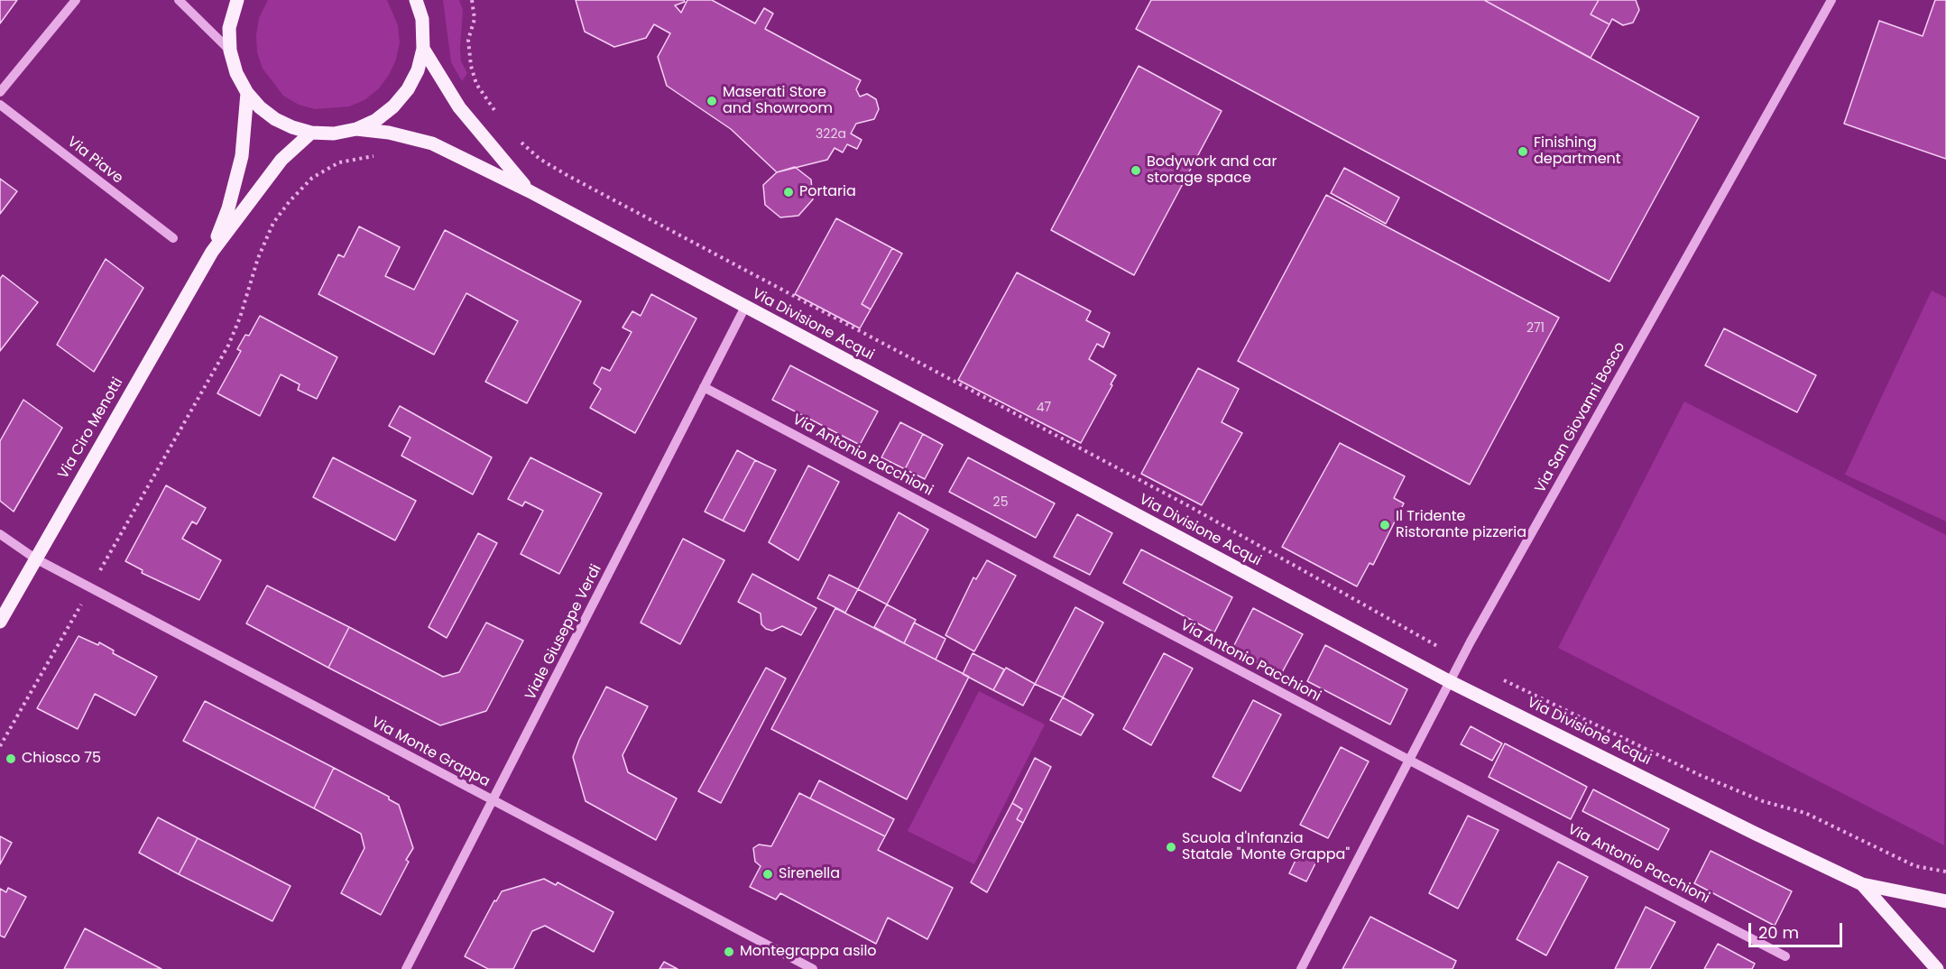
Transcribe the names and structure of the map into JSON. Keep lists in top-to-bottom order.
{
  "streets": {
    "main road": ["Via Divisione Acqui", "Via Ciro Menotti"],
    "street": [
      "Via Piave",
      "Via San Giovanni Bosco",
      "Via Antonio Pacchioni",
      "Viale Giuseppe Verdi",
      "Via Monte Grappa"
    ]
  },
  "crossings": [
    ["Via Divisione Acqui", "Via San Giovanni Bosco"],
    ["Via Divisione Acqui", "Viale Giuseppe Verdi"],
    ["Via San Giovanni Bosco", "Via Antonio Pacchioni"],
    ["Via Ciro Menotti", "Via Monte Grappa"],
    ["Via Antonio Pacchioni", "Viale Giuseppe Verdi"],
    ["Viale Giuseppe Verdi", "Via Monte Grappa"]
  ],
  "places": [
    "Maserati Store and Showroom",
    "Finishing department",
    "Bodywork and car storage space",
    "Portaria",
    "Il Tridente Ristorante pizzeria",
    "Chiosco 75",
    "Scuola d'Infanzia Statale \"Monte Grappa\"",
    "Sirenella",
    "Montegrappa asilo"
  ],
  "house_numbers": [
    "322a",
    "271",
    "47",
    "25"
  ],
  "scale_bar": "20 m"
}
